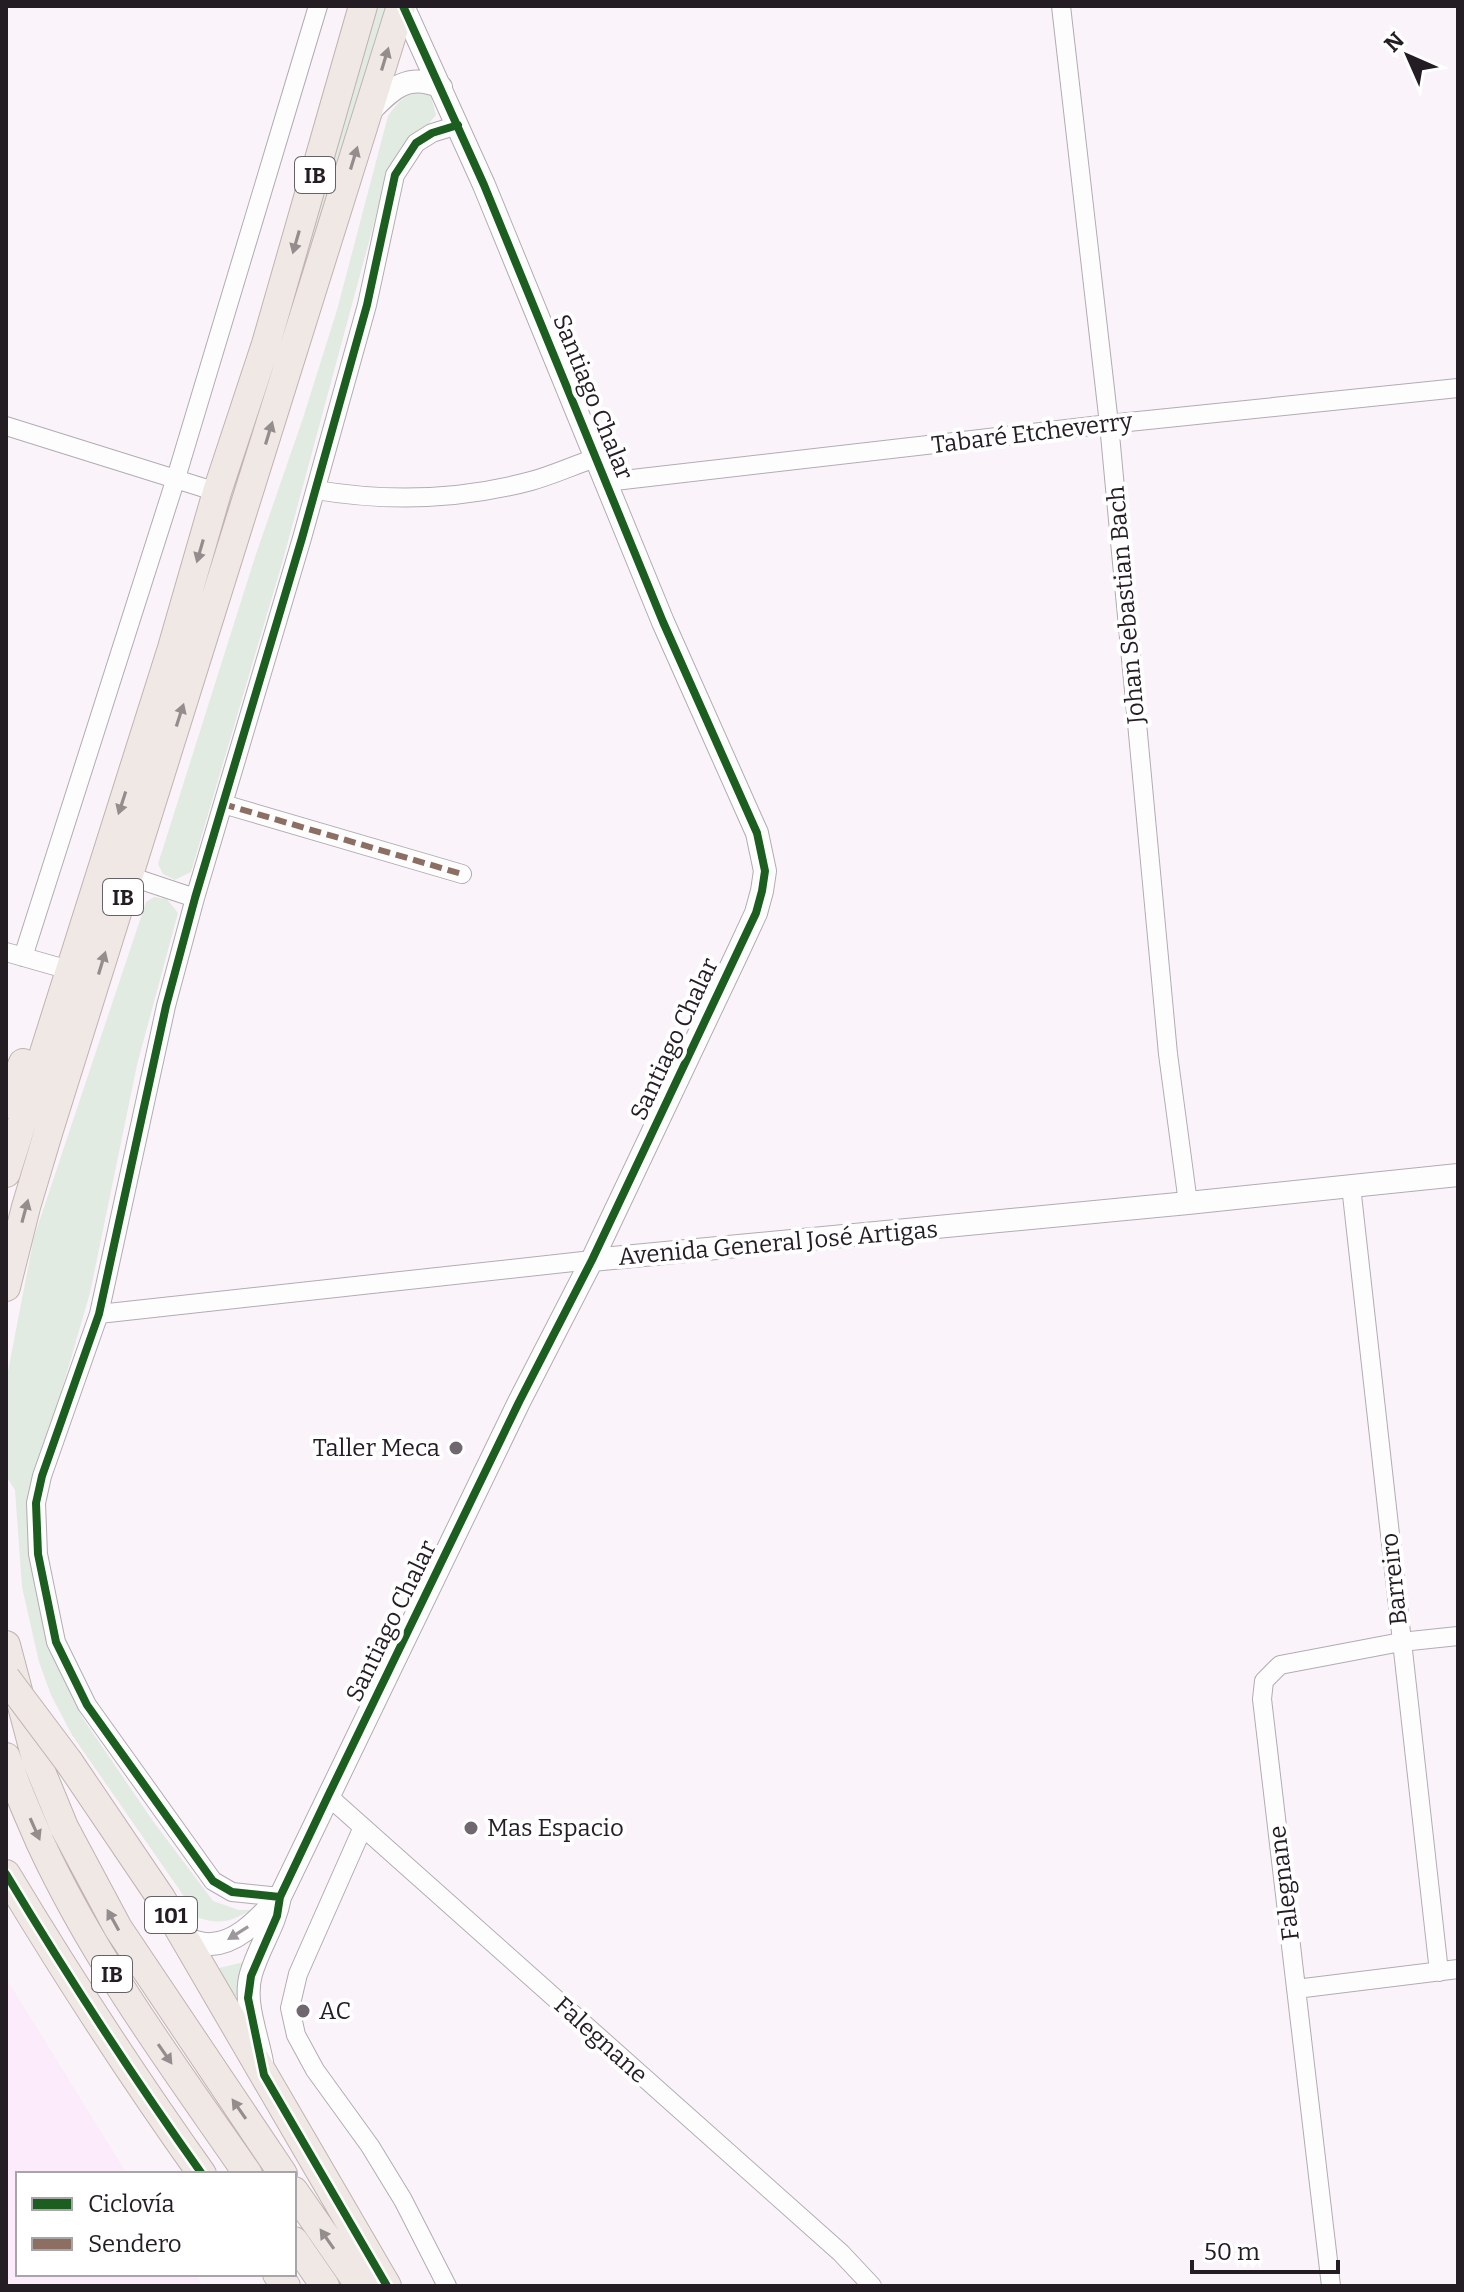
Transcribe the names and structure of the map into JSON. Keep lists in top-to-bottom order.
{
  "streets": {
    "highway": ["IB", "101"],
    "street": [
      "Santiago Chalar",
      "Tabaré Etcheverry",
      "Johan Sebastian Bach",
      "Avenida General José Artigas",
      "Barreiro",
      "Falegnane"
    ]
  },
  "crossings": [
    ["IB", "Santiago Chalar"],
    ["Santiago Chalar", "Tabaré Etcheverry"],
    ["Santiago Chalar", "Avenida General José Artigas"],
    ["Santiago Chalar", "Falegnane"],
    ["Santiago Chalar", "101"],
    ["Tabaré Etcheverry", "Johan Sebastian Bach"],
    ["Johan Sebastian Bach", "Avenida General José Artigas"],
    ["Avenida General José Artigas", "Barreiro"],
    ["Barreiro", "Falegnane"]
  ],
  "places": ["Taller Meca", "Mas Espacio", "AC"],
  "legend": ["Ciclovía", "Sendero"],
  "scale_bar": "50 m",
  "north": "top left"
}
